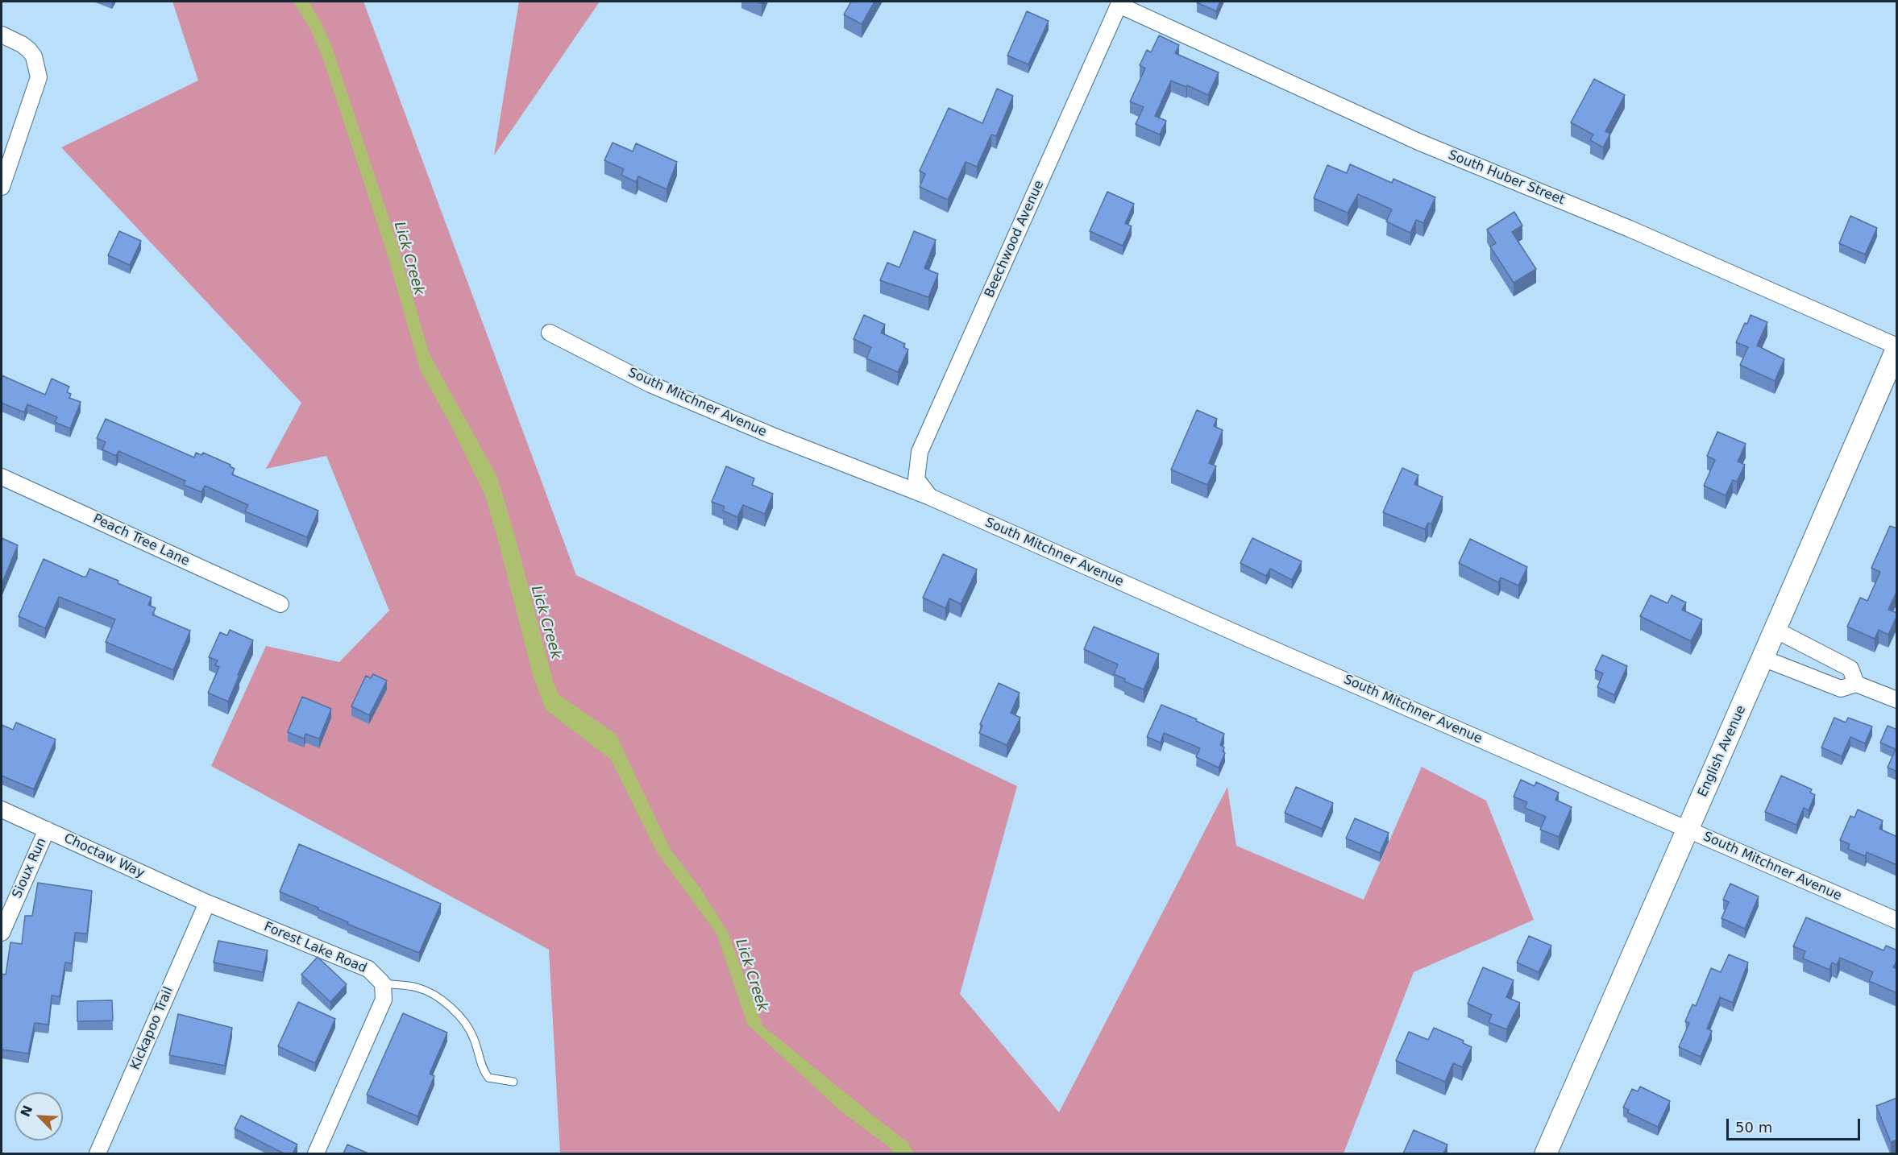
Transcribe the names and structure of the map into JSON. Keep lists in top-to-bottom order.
{
  "streets": {
    "street": [
      "South Huber Street",
      "Beechwood Avenue",
      "South Mitchner Avenue",
      "Peach Tree Lane",
      "English Avenue",
      "Choctaw Way",
      "Sioux Run",
      "Forest Lake Road",
      "Kickapoo Trail"
    ]
  },
  "crossings": [
    ["South Huber Street", "Beechwood Avenue"],
    ["South Huber Street", "English Avenue"],
    ["Beechwood Avenue", "South Mitchner Avenue"],
    ["South Mitchner Avenue", "English Avenue"],
    ["Choctaw Way", "Sioux Run"],
    ["Choctaw Way", "Forest Lake Road"],
    ["Choctaw Way", "Kickapoo Trail"],
    ["Forest Lake Road", "Kickapoo Trail"]
  ],
  "water": ["Lick Creek"],
  "scale_bar": "50 m",
  "north": "top left"
}
